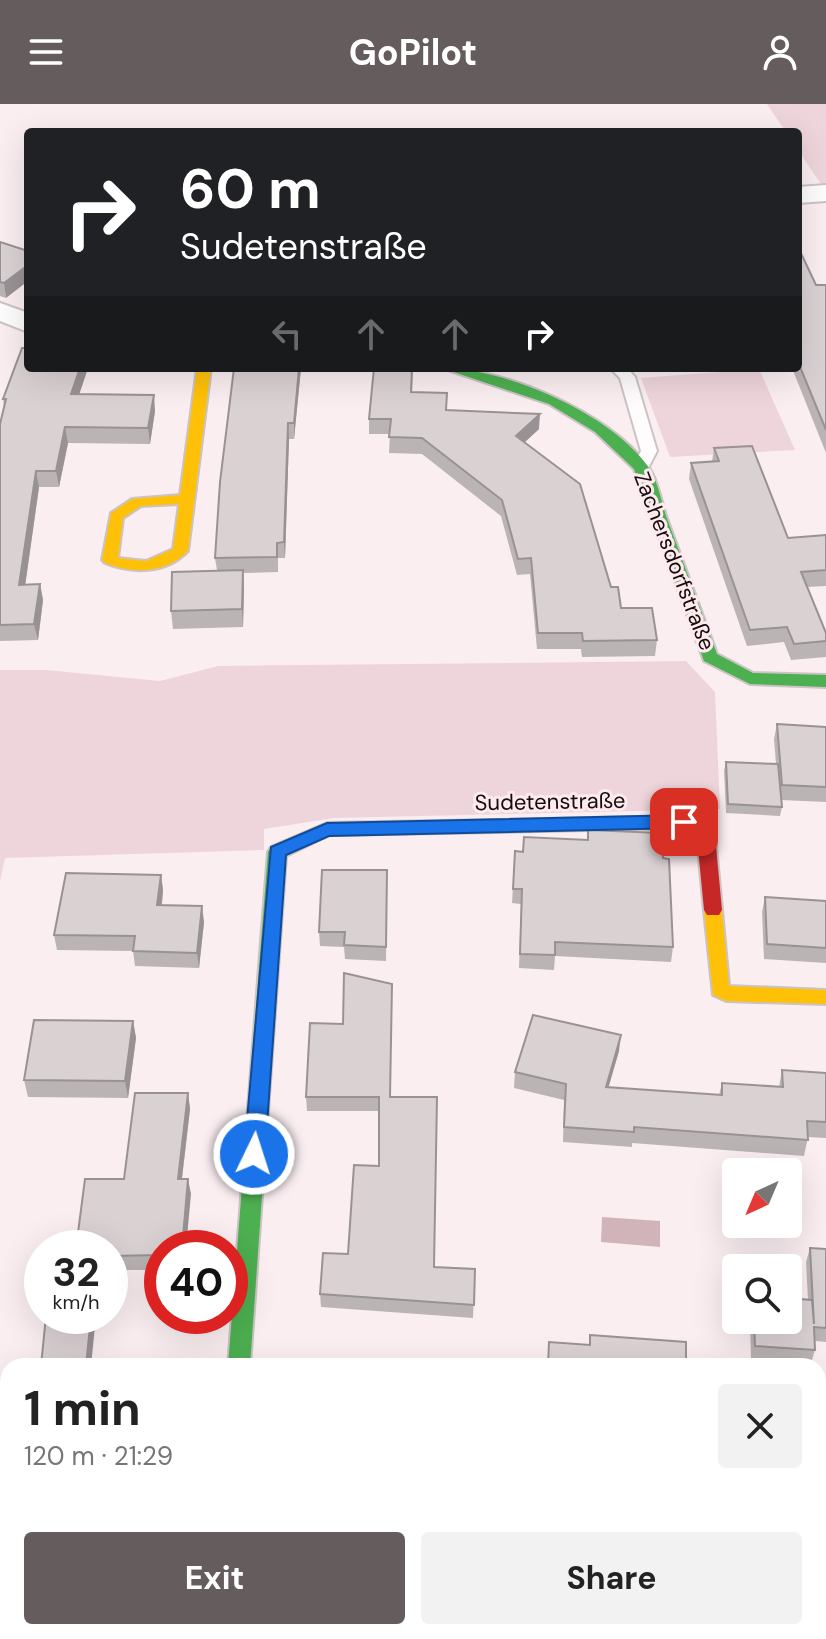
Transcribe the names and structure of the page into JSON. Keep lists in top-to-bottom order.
{
  "streets": {
    "street": ["Zachersdorfstraße", "Sudetenstraße"]
  },
  "north": "bottom left",
  "page": {
    "header": "GoPilot",
    "turn": ["60 m", "Sudetenstraße"],
    "speed": "32 km/h",
    "limit": "40",
    "heading": ["1 min", "120 m · 21:29"],
    "buttons": ["Exit", "Share"]
  }
}
